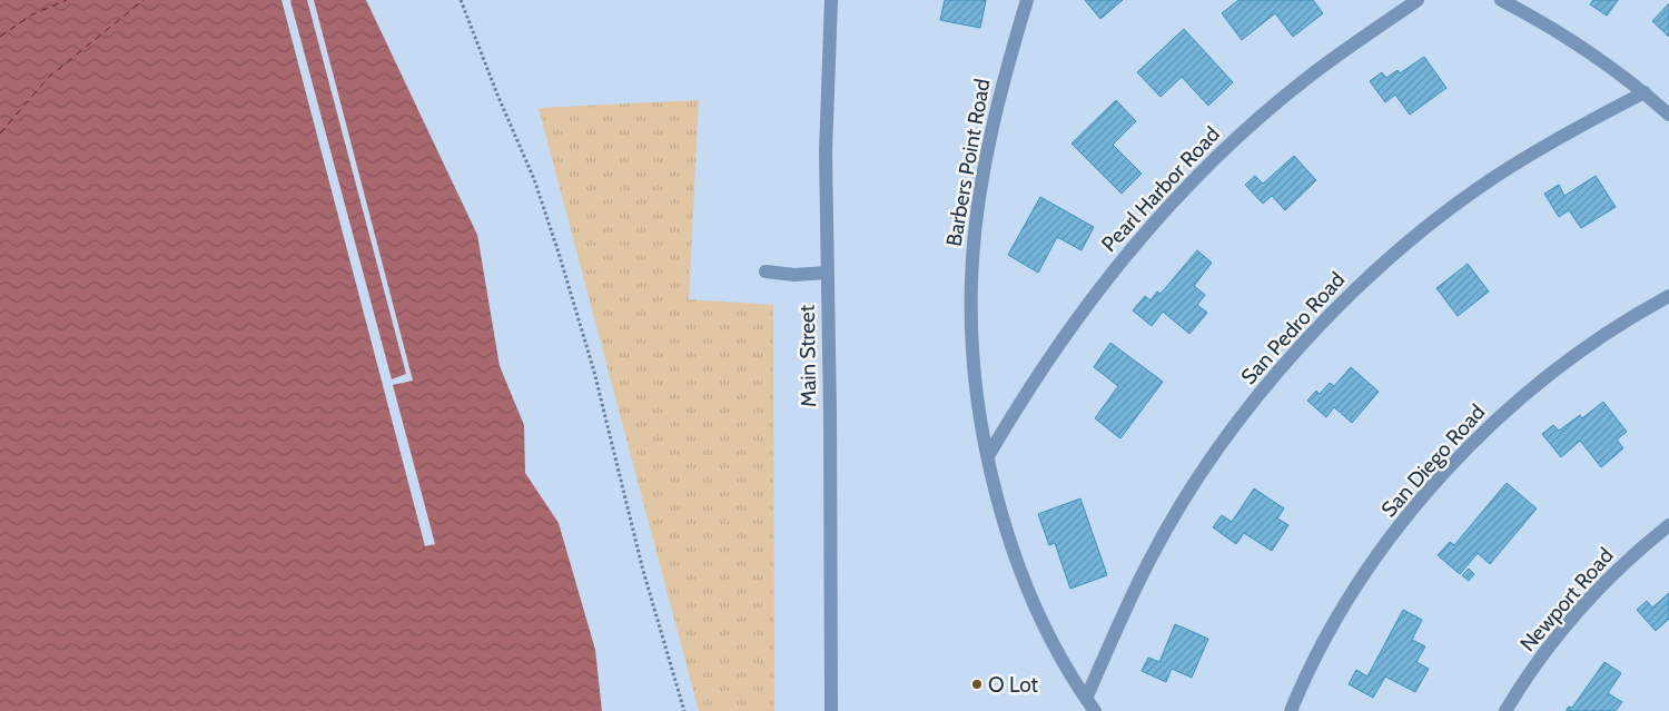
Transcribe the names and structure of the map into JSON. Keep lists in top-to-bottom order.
{
  "streets": {
    "street": [
      "Barbers Point Road",
      "Pearl Harbor Road",
      "San Pedro Road",
      "Main Street",
      "San Diego Road",
      "Newport Road"
    ]
  },
  "crossings": [
    ["Barbers Point Road", "Pearl Harbor Road"],
    ["Barbers Point Road", "San Pedro Road"]
  ],
  "places": ["O Lot"]
}
